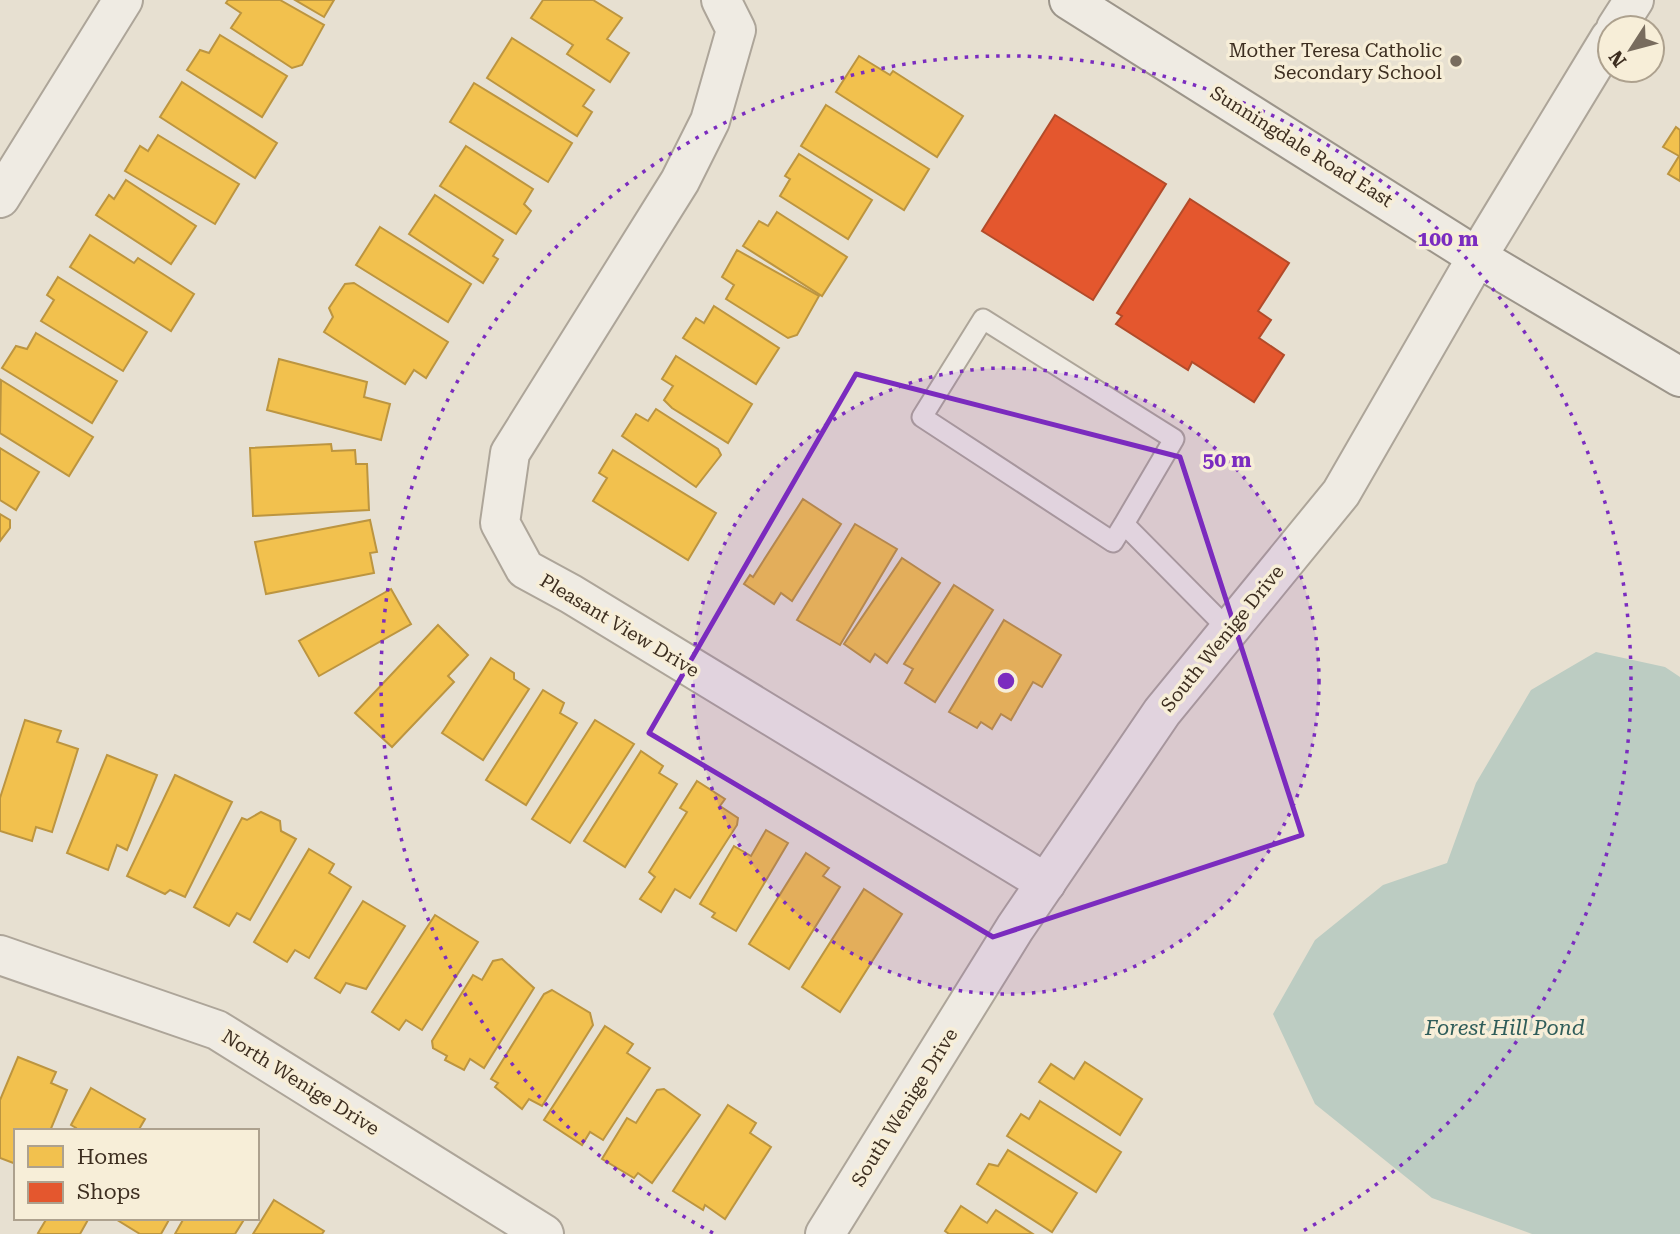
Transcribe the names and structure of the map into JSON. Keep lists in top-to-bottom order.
{
  "streets": {
    "street": [
      "Sunningdale Road East",
      "Pleasant View Drive",
      "South Wenige Drive",
      "North Wenige Drive"
    ]
  },
  "crossings": [
    ["Sunningdale Road East", "South Wenige Drive"],
    ["Pleasant View Drive", "South Wenige Drive"]
  ],
  "water": ["Forest Hill Pond"],
  "places": ["Mother Teresa Catholic Secondary School"],
  "legend": ["Homes", "Shops"],
  "north": "bottom left",
  "rings": ["100 m", "50 m"]
}
